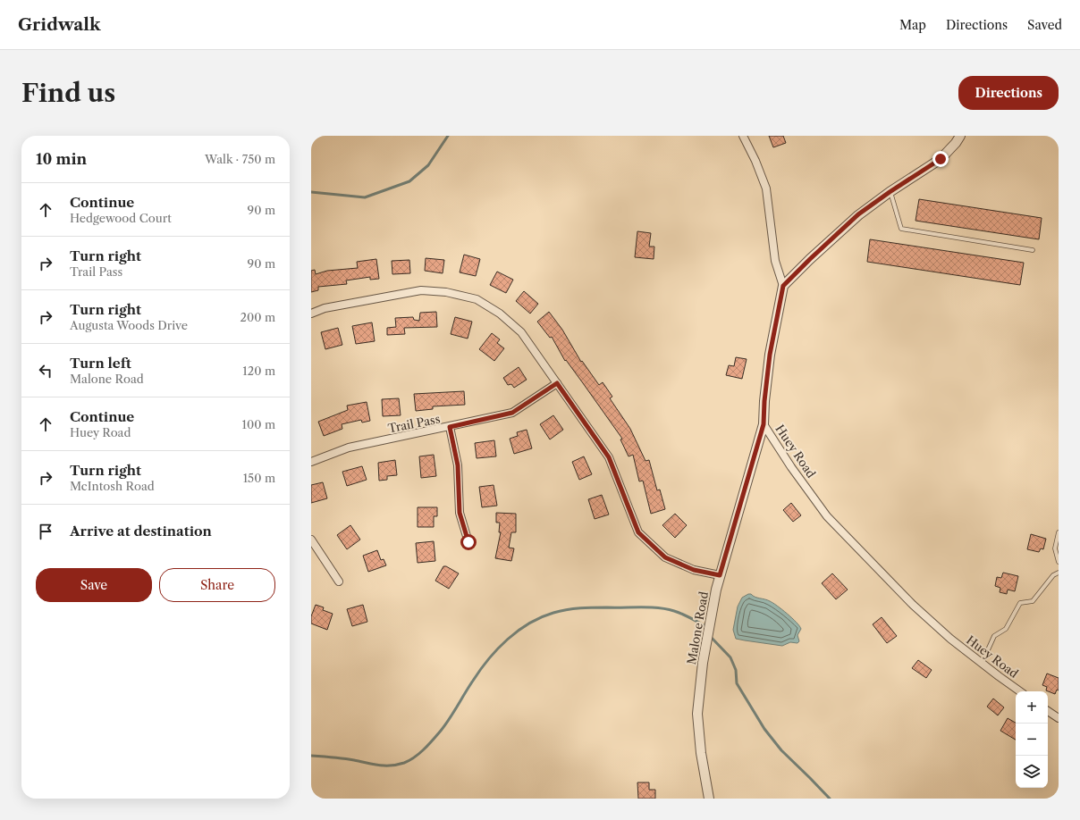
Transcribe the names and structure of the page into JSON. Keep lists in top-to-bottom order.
{
  "streets": {
    "street": ["Trail Pass", "Huey Road", "Malone Road"]
  },
  "crossings": [
    ["Huey Road", "Malone Road"]
  ],
  "page": {
    "header": "Gridwalk",
    "nav": ["Map", "Directions", "Saved"],
    "buttons": [
      "Directions",
      ["Save", "Share"]
    ],
    "title": "Find us",
    "heading": ["10 min", "Walk · 750 m"],
    "list": [
      ["Continue", "Hedgewood Court", "90 m"],
      ["Turn right", "Trail Pass", "90 m"],
      ["Turn right", "Augusta Woods Drive", "200 m"],
      ["Turn left", "Malone Road", "120 m"],
      ["Continue", "Huey Road", "100 m"],
      ["Turn right", "McIntosh Road", "150 m"],
      "Arrive at destination"
    ],
    "map_buttons": ["+", "−"]
  }
}
